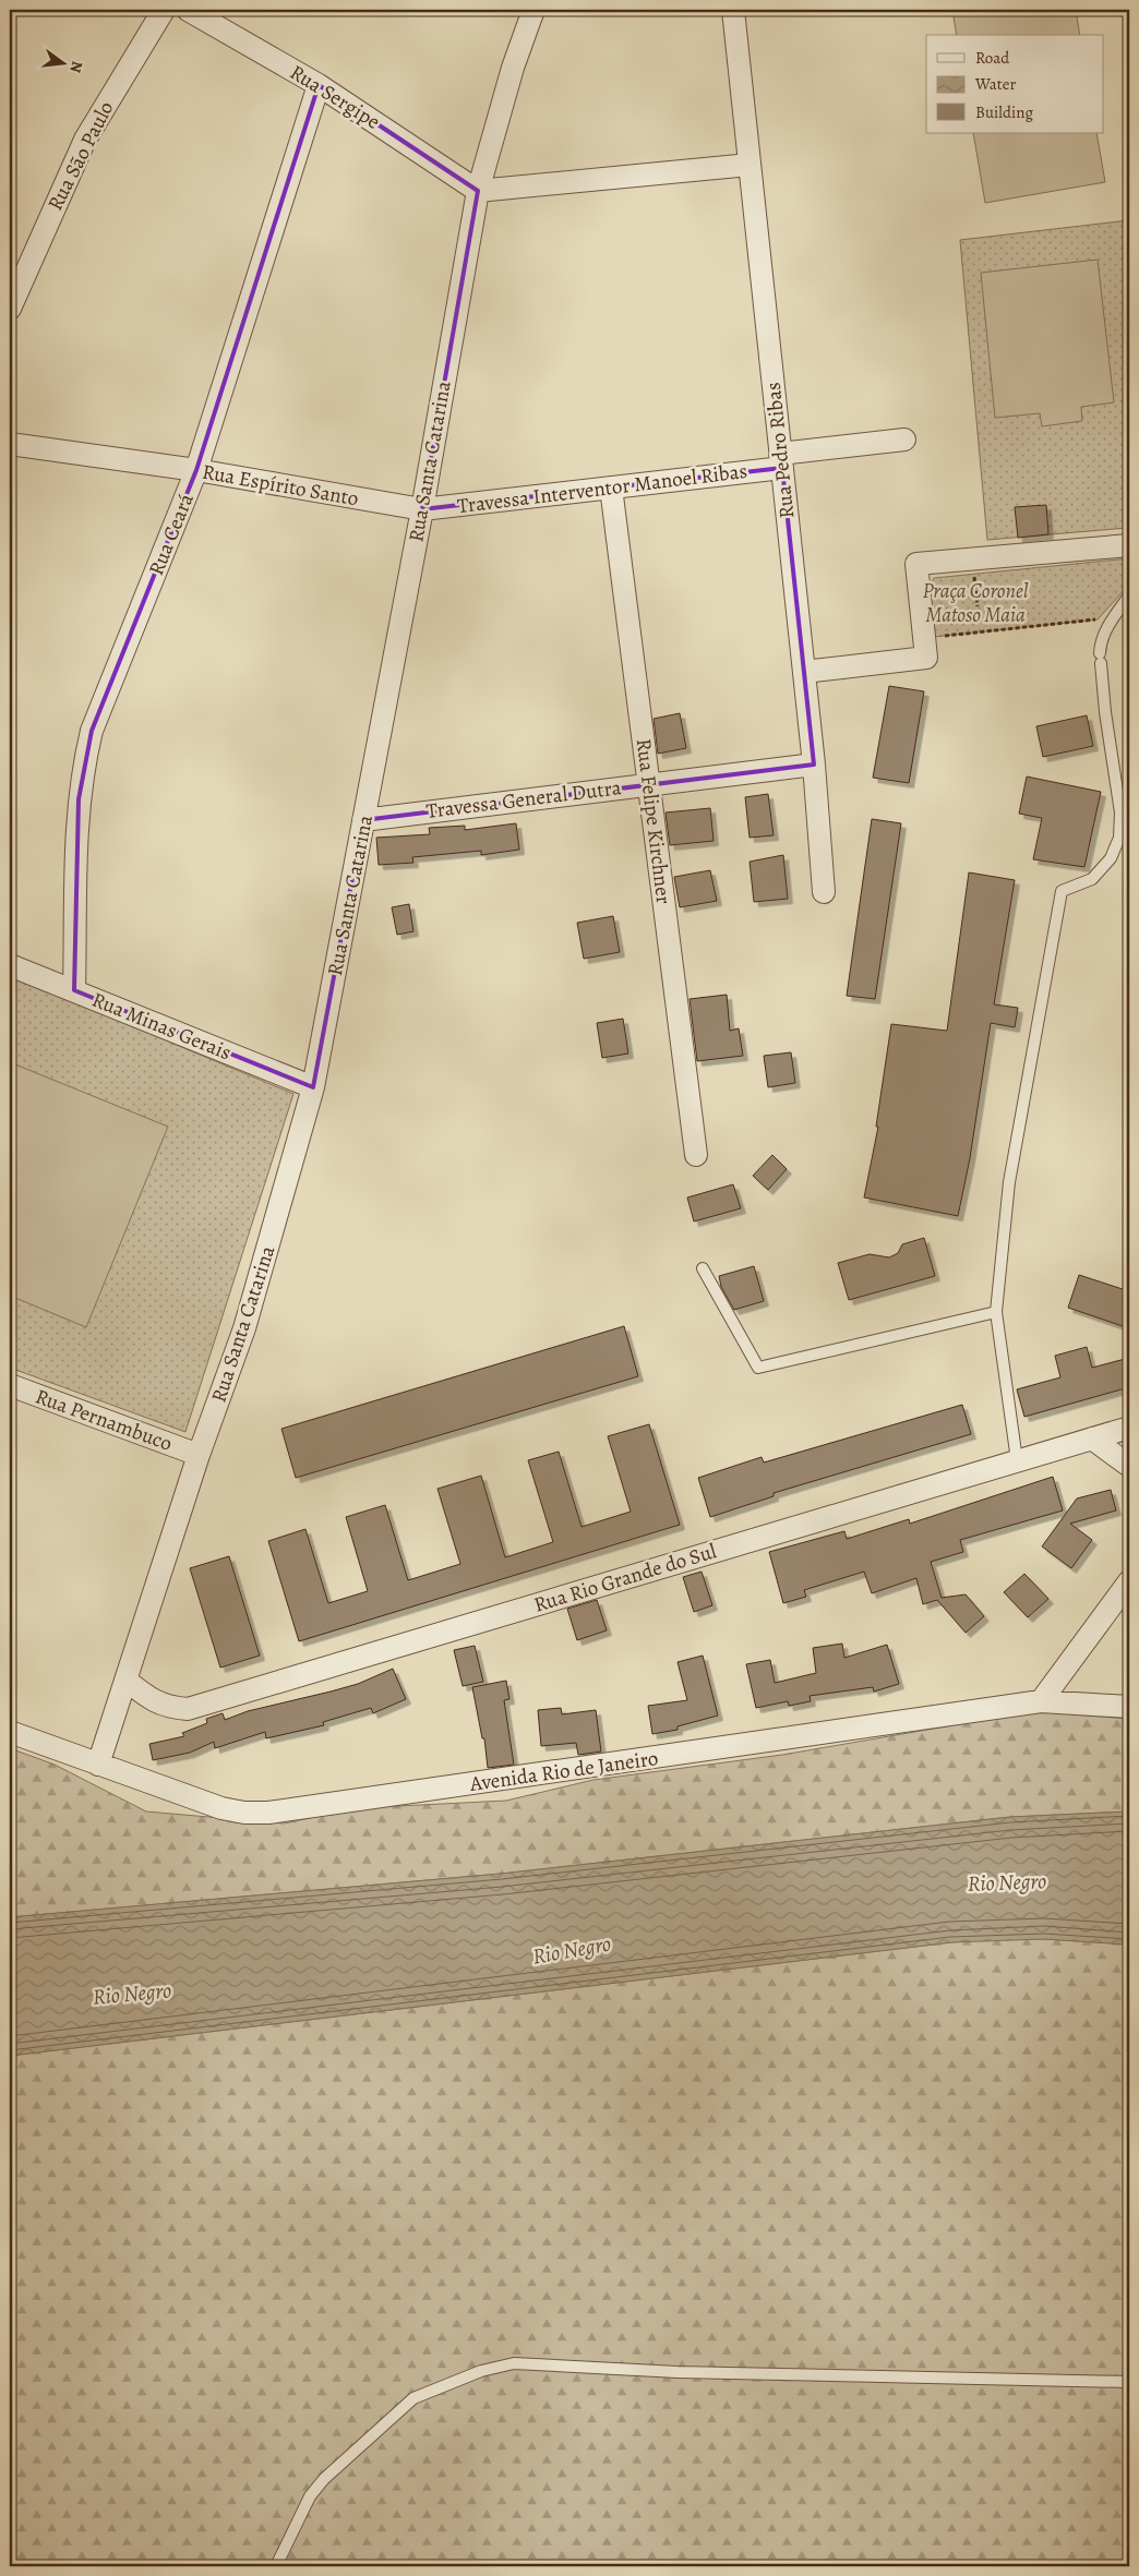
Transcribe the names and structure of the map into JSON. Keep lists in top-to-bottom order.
{
  "streets": {
    "street": [
      "Rua Sergipe",
      "Rua São Paulo",
      "Rua Pedro Ribas",
      "Rua Santa Catarina",
      "Rua Espírito Santo",
      "Travessa Interventor Manoel Ribas",
      "Rua Ceará",
      "Travessa General Dutra",
      "Rua Felipe Kirchner",
      "Rua Minas Gerais",
      "Rua Pernambuco",
      "Rua Rio Grande do Sul",
      "Avenida Rio de Janeiro"
    ]
  },
  "crossings": [
    ["Rua Sergipe", "Rua Santa Catarina"],
    ["Rua Sergipe", "Rua Ceará"],
    ["Rua Pedro Ribas", "Travessa Interventor Manoel Ribas"],
    ["Rua Pedro Ribas", "Travessa General Dutra"],
    ["Rua Santa Catarina", "Rua Espírito Santo"],
    ["Rua Santa Catarina", "Travessa Interventor Manoel Ribas"],
    ["Rua Santa Catarina", "Travessa General Dutra"],
    ["Rua Santa Catarina", "Rua Minas Gerais"],
    ["Rua Santa Catarina", "Rua Pernambuco"],
    ["Rua Santa Catarina", "Rua Rio Grande do Sul"],
    ["Rua Santa Catarina", "Avenida Rio de Janeiro"],
    ["Rua Espírito Santo", "Travessa Interventor Manoel Ribas"],
    ["Rua Espírito Santo", "Rua Ceará"],
    ["Travessa Interventor Manoel Ribas", "Rua Felipe Kirchner"],
    ["Rua Ceará", "Rua Minas Gerais"],
    ["Travessa General Dutra", "Rua Felipe Kirchner"]
  ],
  "water": ["Rio Negro"],
  "parks": ["Praça Coronel Matoso Maia"],
  "legend": ["Road", "Water", "Building"],
  "north": "right"
}
